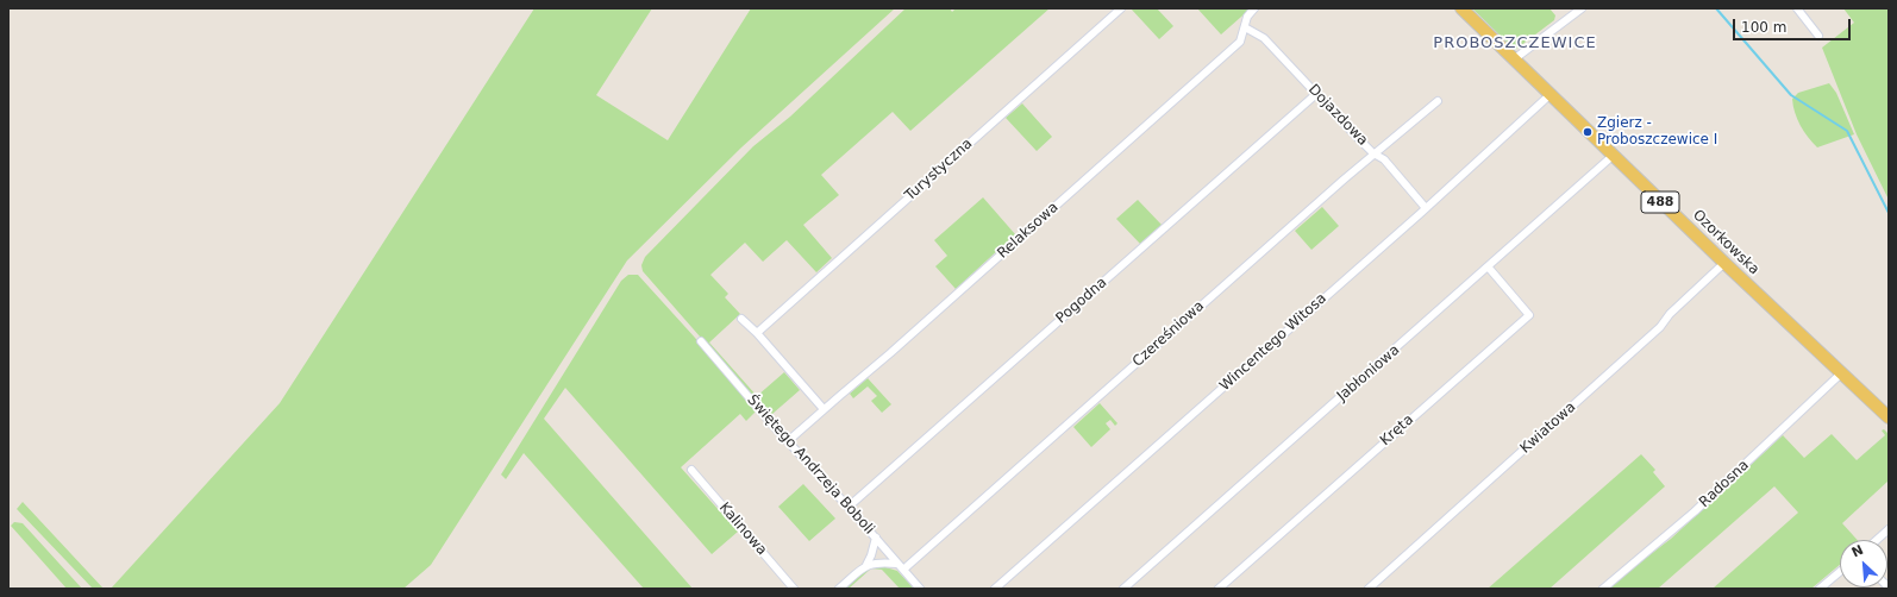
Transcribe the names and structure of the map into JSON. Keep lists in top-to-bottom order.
{
  "streets": {
    "main road": ["488", "Ozorkowska"],
    "street": [
      "Dojazdowa",
      "Turystyczna",
      "Relaksowa",
      "Pogodna",
      "Czereśniowa",
      "Wincentego Witosa",
      "Jabłoniowa",
      "Kwiatowa",
      "Kręta",
      "Świętego Andrzeja Boboli",
      "Radosna",
      "Kalinowa"
    ]
  },
  "crossings": [
    ["Dojazdowa", "Relaksowa"],
    ["Dojazdowa", "Pogodna"],
    ["Dojazdowa", "Czereśniowa"],
    ["Dojazdowa", "Wincentego Witosa"],
    ["Relaksowa", "Świętego Andrzeja Boboli"],
    ["Ozorkowska", "Wincentego Witosa"],
    ["Ozorkowska", "Jabłoniowa"],
    ["Ozorkowska", "Kwiatowa"],
    ["Ozorkowska", "Radosna"],
    ["Pogodna", "Świętego Andrzeja Boboli"],
    ["Czereśniowa", "Świętego Andrzeja Boboli"],
    ["Jabłoniowa", "Kręta"]
  ],
  "districts": ["PROBOSZCZEWICE"],
  "places": ["Zgierz - Proboszczewice I"],
  "scale_bar": "100 m",
  "north": "top left"
}
